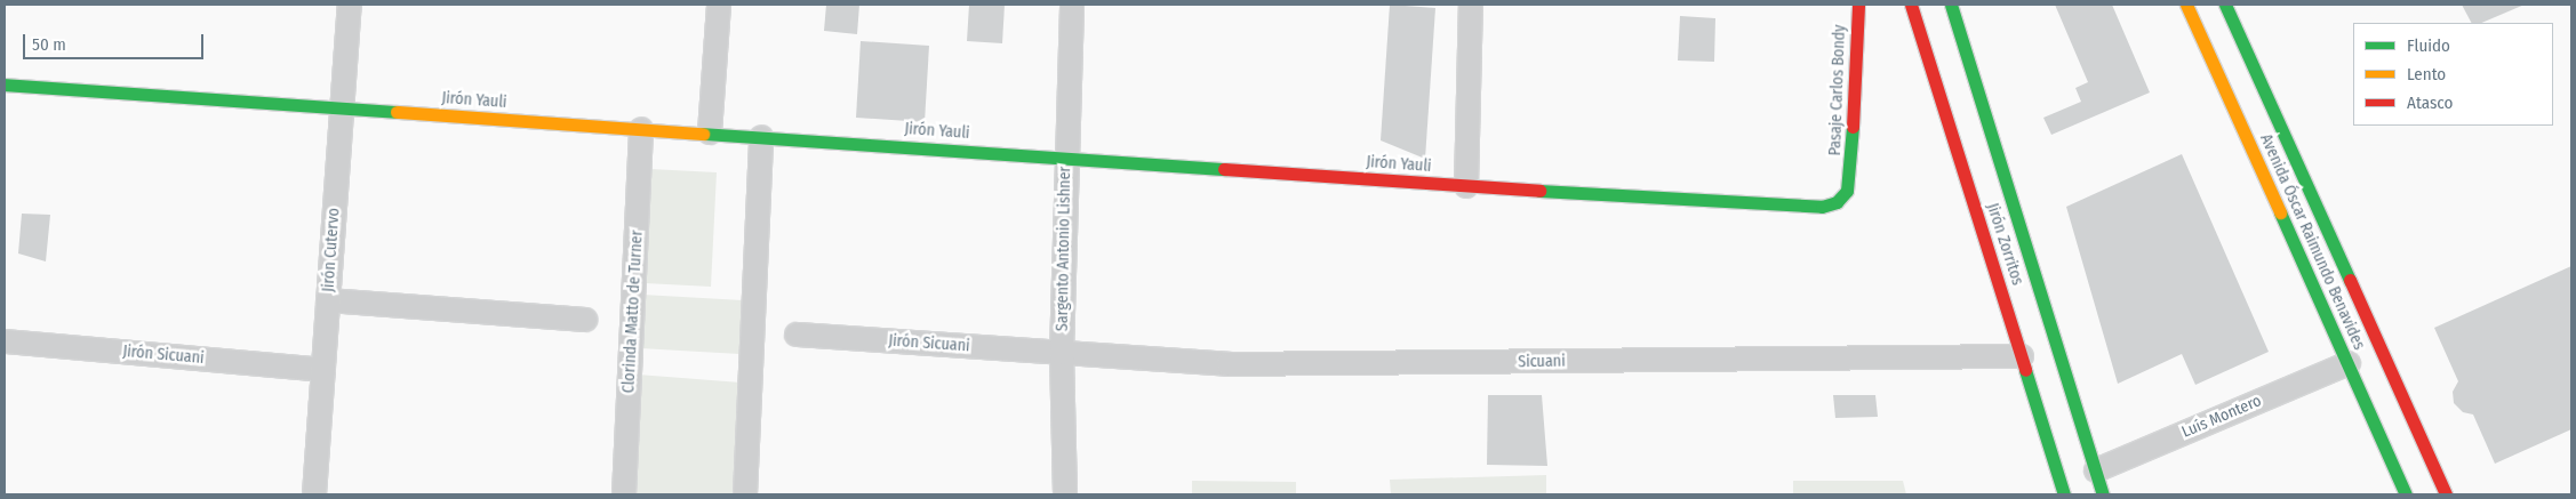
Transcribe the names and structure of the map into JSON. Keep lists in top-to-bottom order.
{
  "streets": {
    "main road": [
      "Pasaje Carlos Bondy",
      "Jirón Yauli",
      "Avenida Óscar Raimundo Benavides",
      "Jirón Zorritos"
    ],
    "street": [
      "Sargento Antonio Lishner",
      "Jirón Cutervo",
      "Clorinda Matto de Turner",
      "Jirón Sicuani",
      "Sicuani",
      "Luís Montero"
    ]
  },
  "crossings": [
    ["Pasaje Carlos Bondy", "Jirón Yauli"],
    ["Jirón Yauli", "Sargento Antonio Lishner"],
    ["Jirón Yauli", "Jirón Cutervo"],
    ["Jirón Yauli", "Clorinda Matto de Turner"],
    ["Avenida Óscar Raimundo Benavides", "Luís Montero"],
    ["Jirón Zorritos", "Sicuani"],
    ["Jirón Zorritos", "Luís Montero"],
    ["Sargento Antonio Lishner", "Jirón Sicuani"],
    ["Sargento Antonio Lishner", "Sicuani"],
    ["Jirón Cutervo", "Jirón Sicuani"],
    ["Jirón Sicuani", "Sicuani"]
  ],
  "legend": ["Fluido", "Lento", "Atasco"],
  "scale_bar": "50 m"
}
